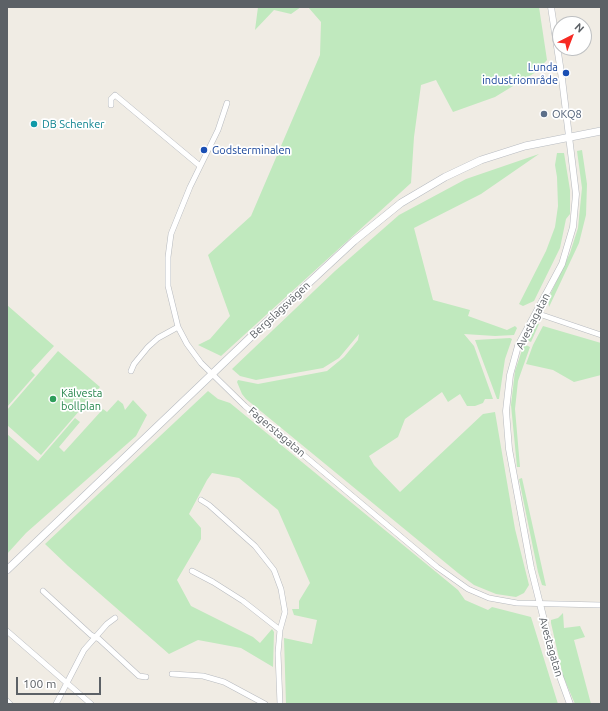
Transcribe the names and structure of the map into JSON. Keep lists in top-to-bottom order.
{
  "streets": {
    "main road": ["Bergslagsvägen"],
    "street": ["Avestagatan", "Fagerstagatan"]
  },
  "crossings": [
    ["Bergslagsvägen", "Avestagatan"],
    ["Bergslagsvägen", "Fagerstagatan"],
    ["Avestagatan", "Fagerstagatan"]
  ],
  "places": [
    "Lunda industriområde",
    "OKQ8",
    "DB Schenker",
    "Godsterminalen",
    "Kälvesta bollplan"
  ],
  "scale_bar": "100 m",
  "north": "top right"
}
